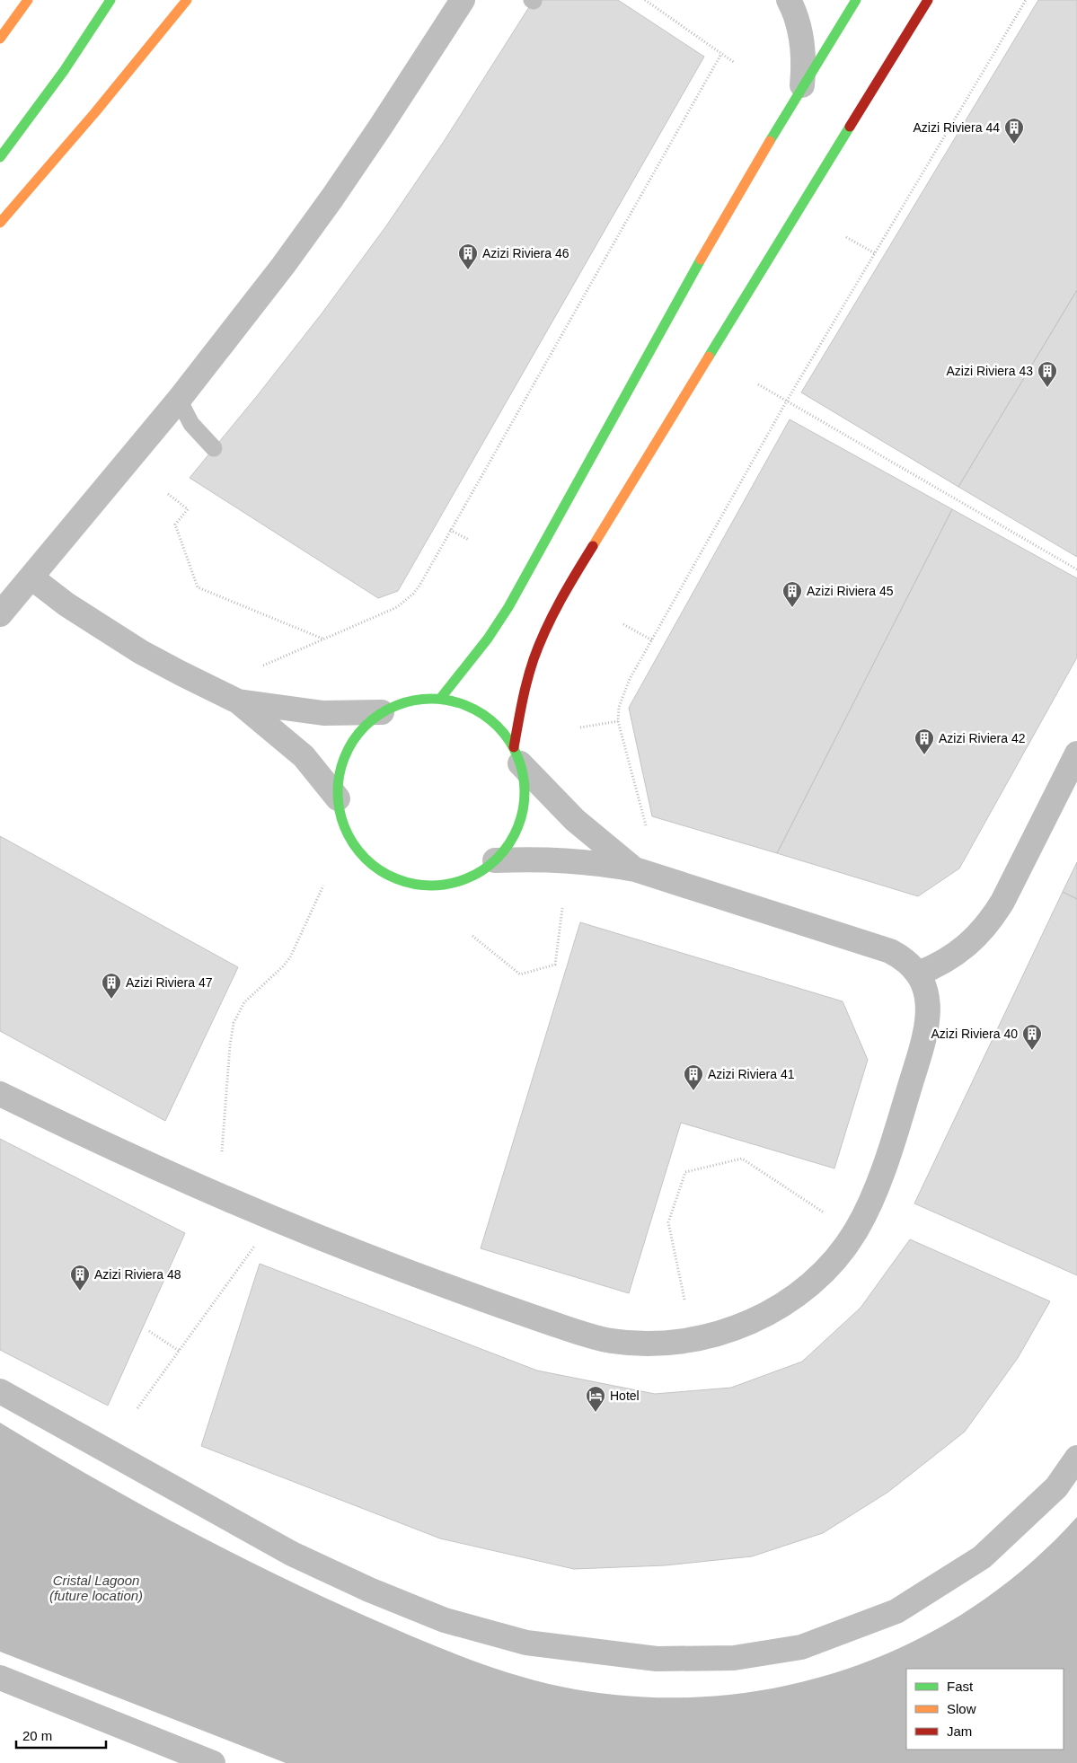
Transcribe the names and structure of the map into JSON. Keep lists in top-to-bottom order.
{
  "water": ["Cristal Lagoon (future location)"],
  "places": {
    "building": [
      "Azizi Riviera 44",
      "Azizi Riviera 46",
      "Azizi Riviera 43",
      "Azizi Riviera 45",
      "Azizi Riviera 42",
      "Azizi Riviera 47",
      "Azizi Riviera 40",
      "Azizi Riviera 41",
      "Azizi Riviera 48"
    ],
    "hotel": ["Hotel"]
  },
  "legend": ["Fast", "Slow", "Jam"],
  "scale_bar": "20 m"
}
